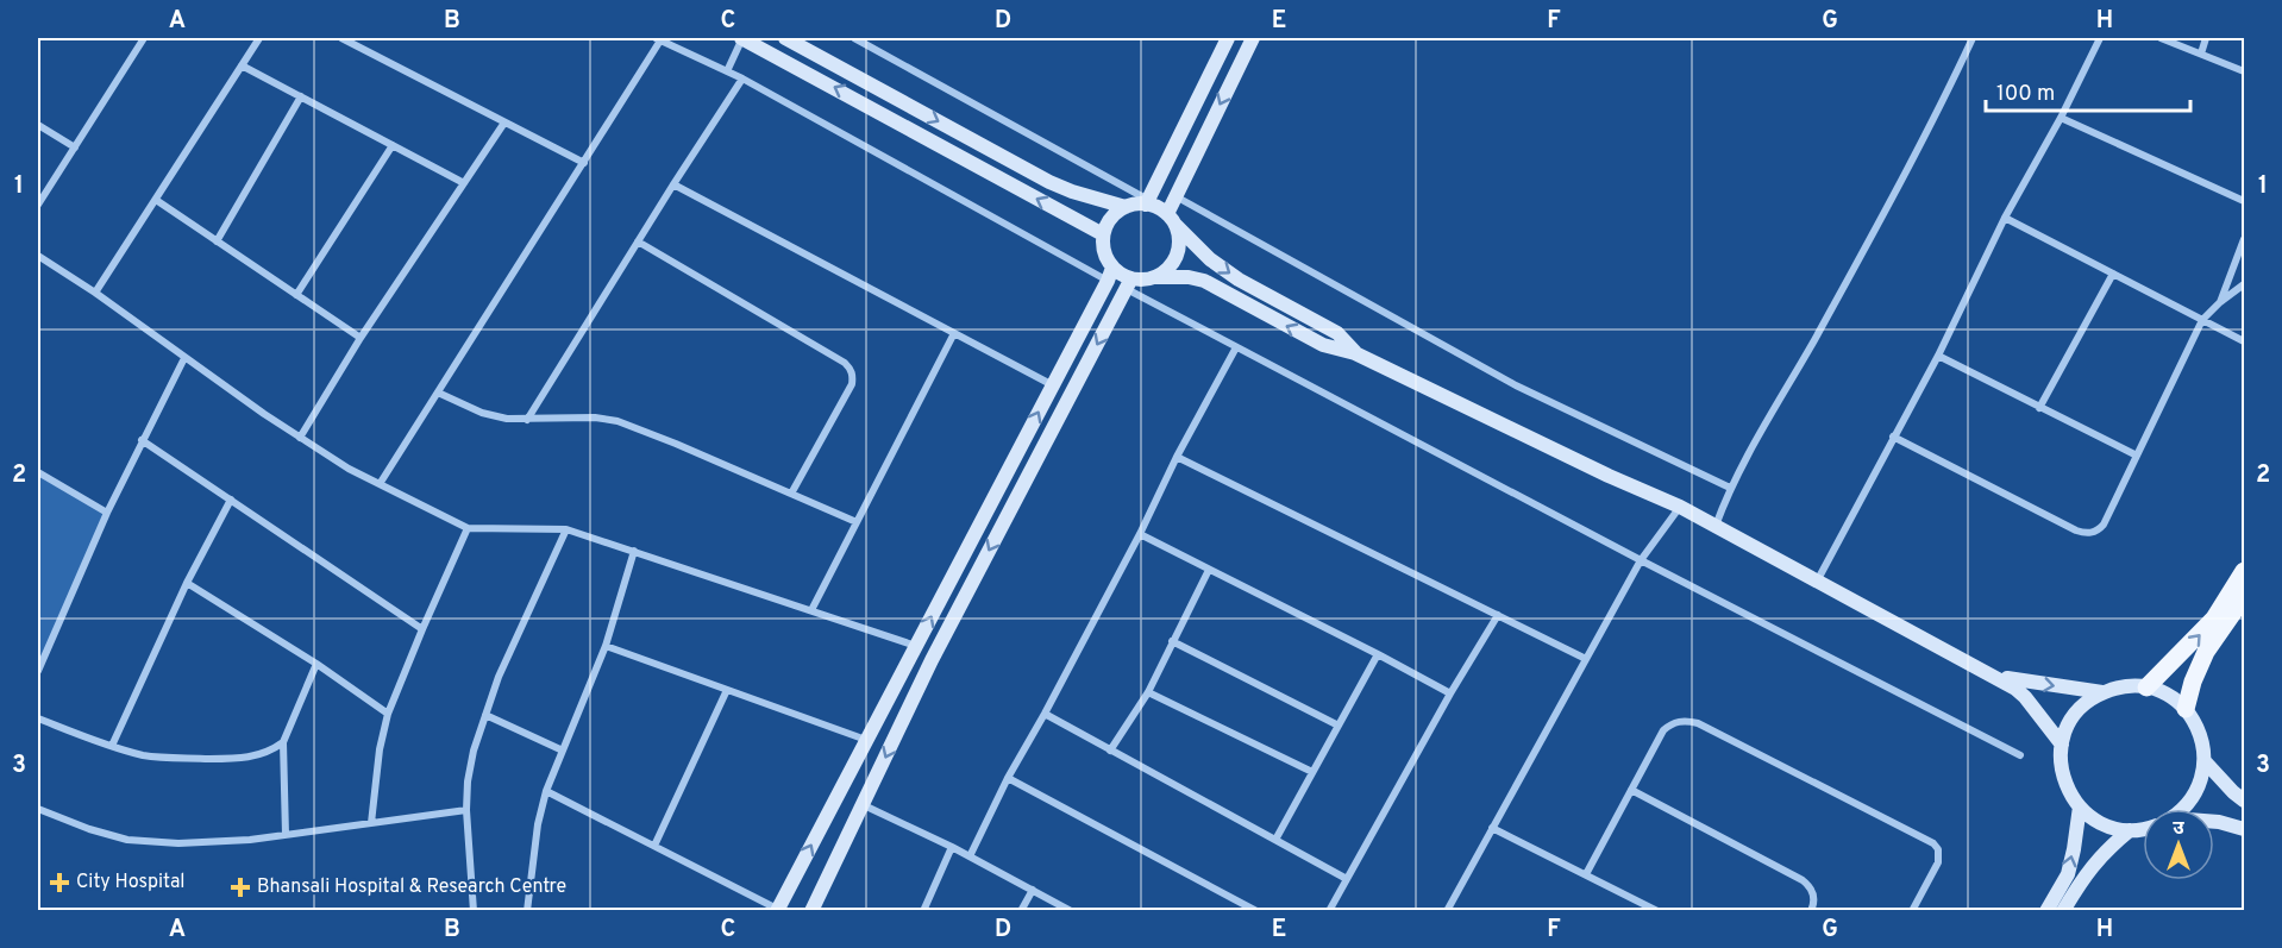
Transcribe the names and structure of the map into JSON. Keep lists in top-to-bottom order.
{
  "places": {
    "health": ["City Hospital", "Bhansali Hospital & Research Centre"]
  },
  "scale_bar": "100 m",
  "north": "top",
  "grid": {
    "columns": [
      "A",
      "B",
      "C",
      "D",
      "E",
      "F",
      "G",
      "H"
    ],
    "rows": ["1", "2", "3"]
  }
}
